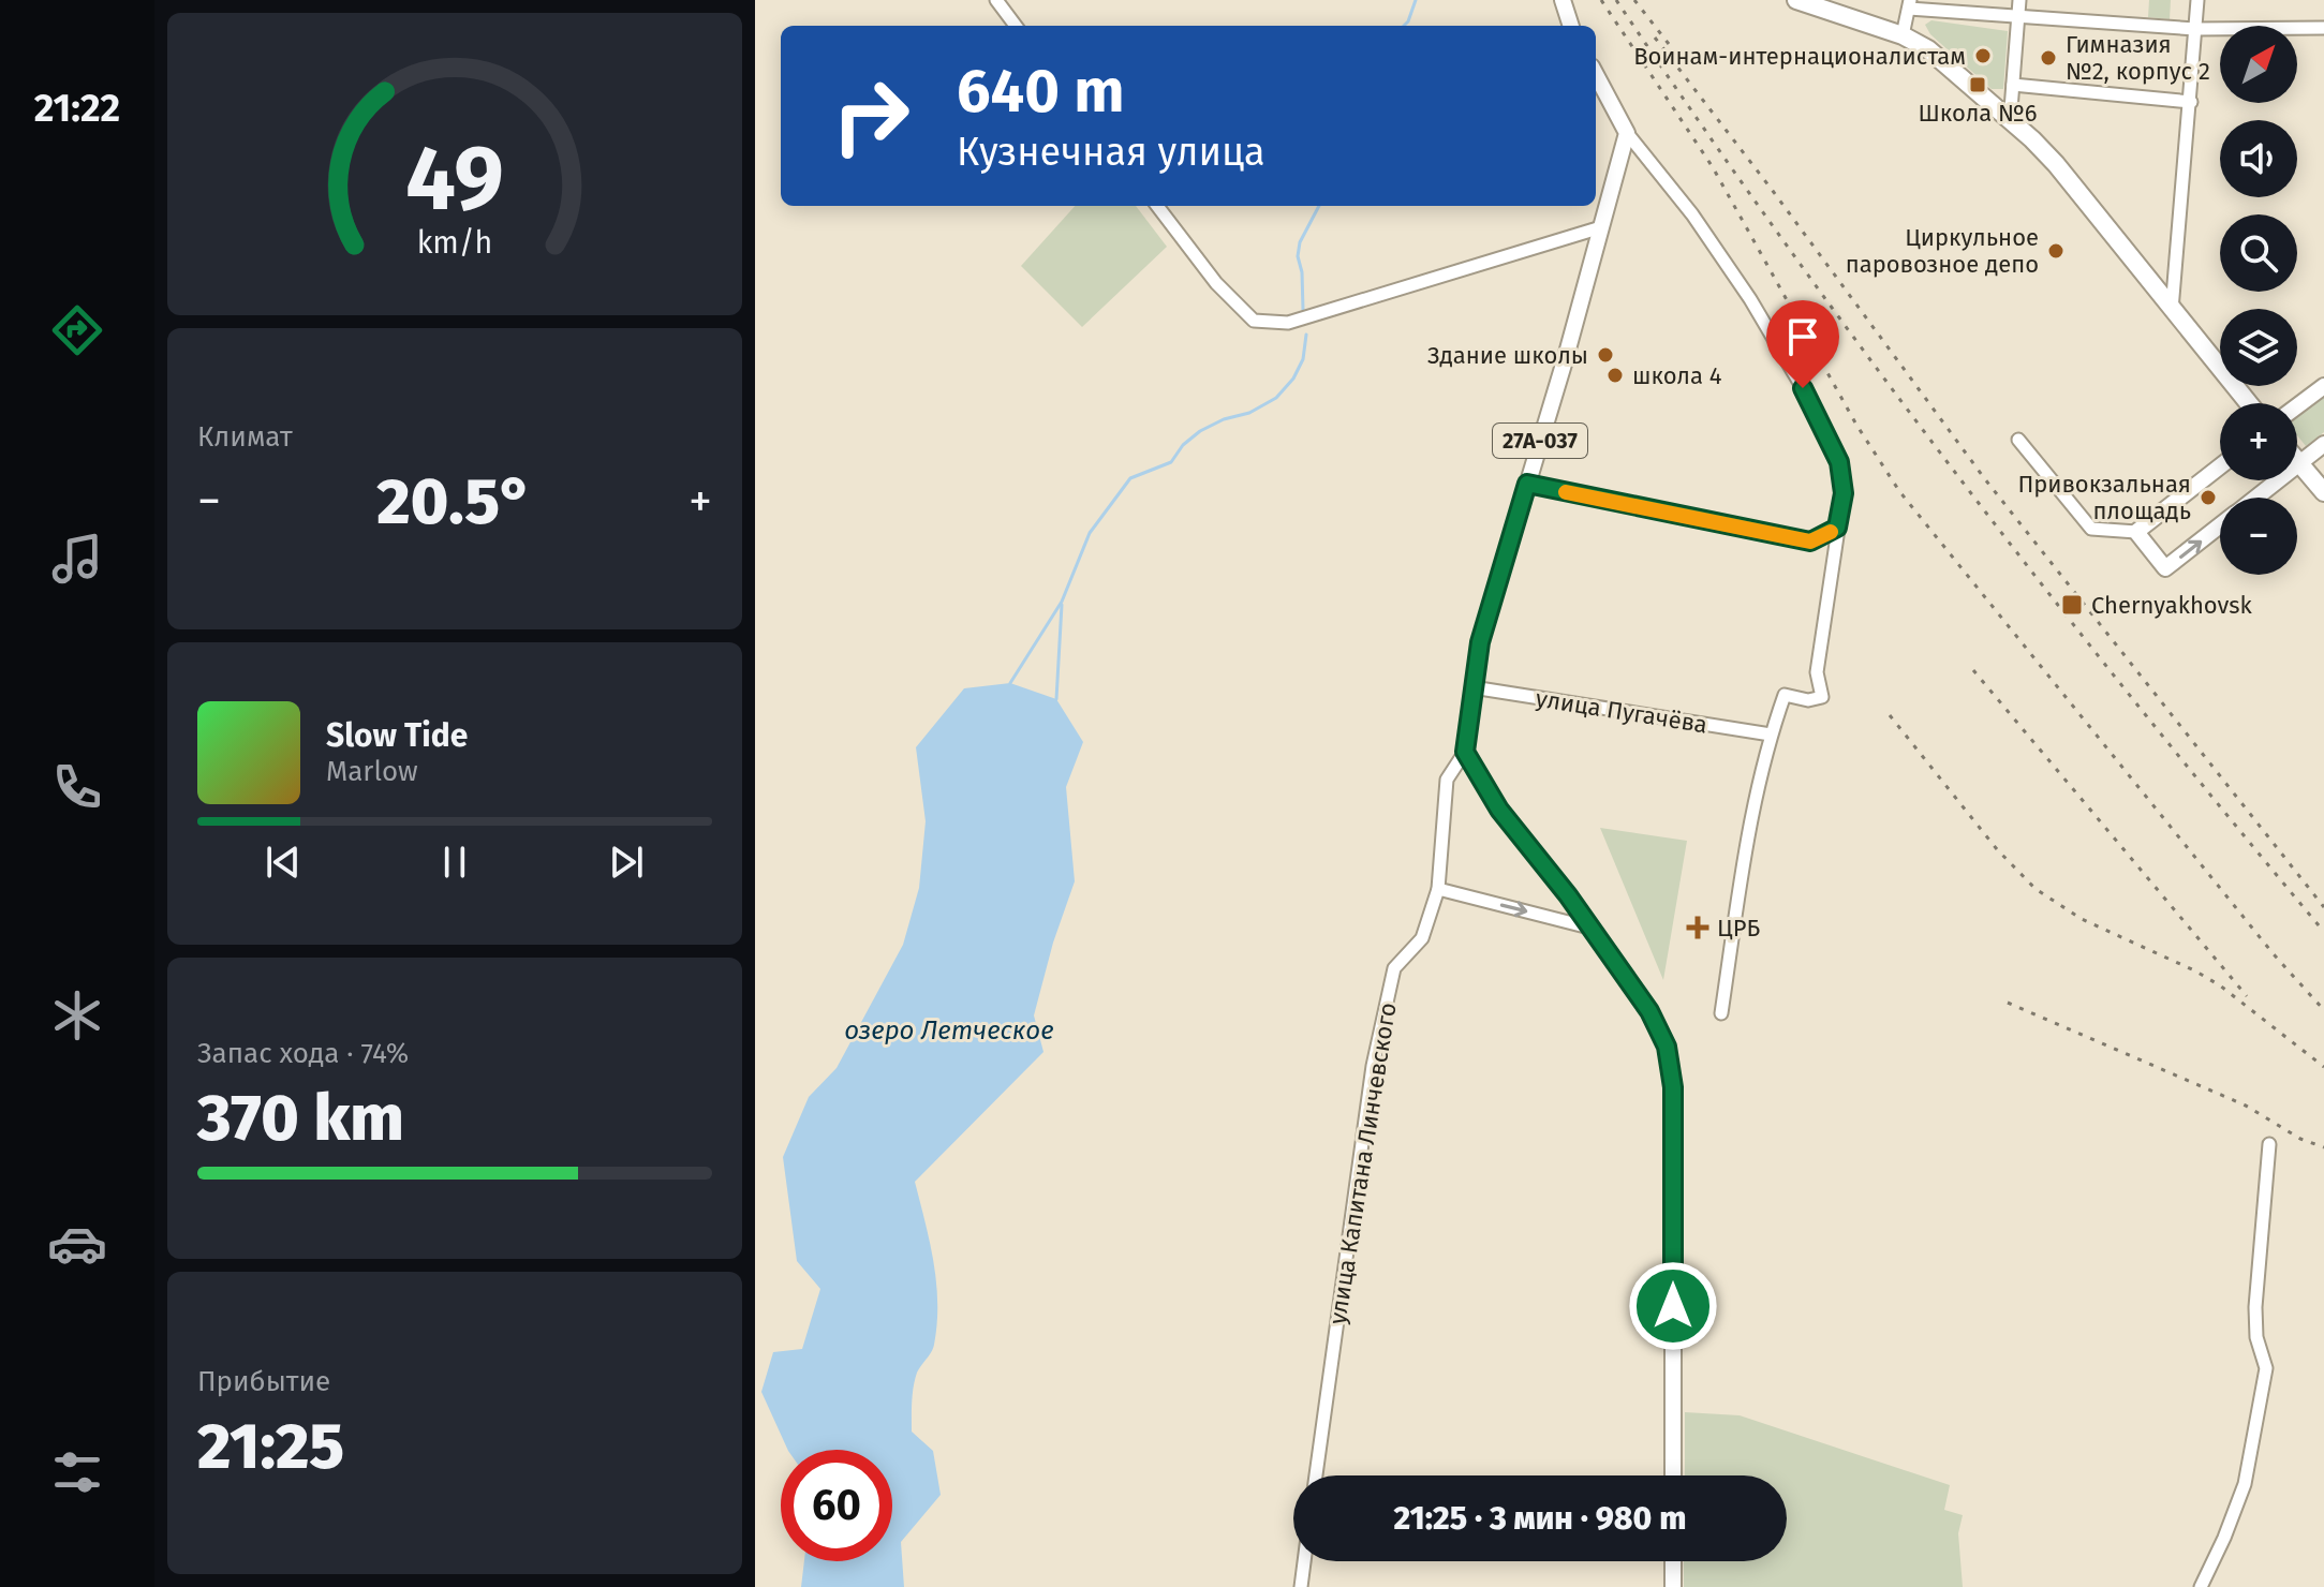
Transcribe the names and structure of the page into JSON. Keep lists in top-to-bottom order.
{
  "streets": {
    "main road": ["27А-037"],
    "street": ["улица Пугачёва", "улица Капитана Линчевского"]
  },
  "crossings": [
    ["27А-037", "улица Пугачёва"],
    ["27А-037", "улица Капитана Линчевского"]
  ],
  "water": ["озеро Летческое"],
  "places": {
    "other": [
      "Воинам-интернационалистам",
      "Гимназия №2, корпус 2",
      "Циркульное паровозное депо",
      "Здание школы",
      "школа 4",
      "Привокзальная площадь"
    ],
    "transit": ["Школа №6", "Chernyakhovsk"],
    "health": ["ЦРБ"]
  },
  "north": "top right",
  "page": {
    "tabs": "21:22",
    "map_buttons": ["+", "−"],
    "turn": ["640 m", "Кузнечная улица"],
    "tile": [
      "Климат",
      ["Запас хода · 74%", "370 km"],
      ["Прибытие", "21:25"]
    ],
    "heat": ["−", "20.5°", "+"],
    "song": ["Slow Tide", "Marlow"],
    "limit": "60",
    "trip": "21:25 · 3 мин · 980 m",
    "gauge": ["49", "km/h"]
  }
}
